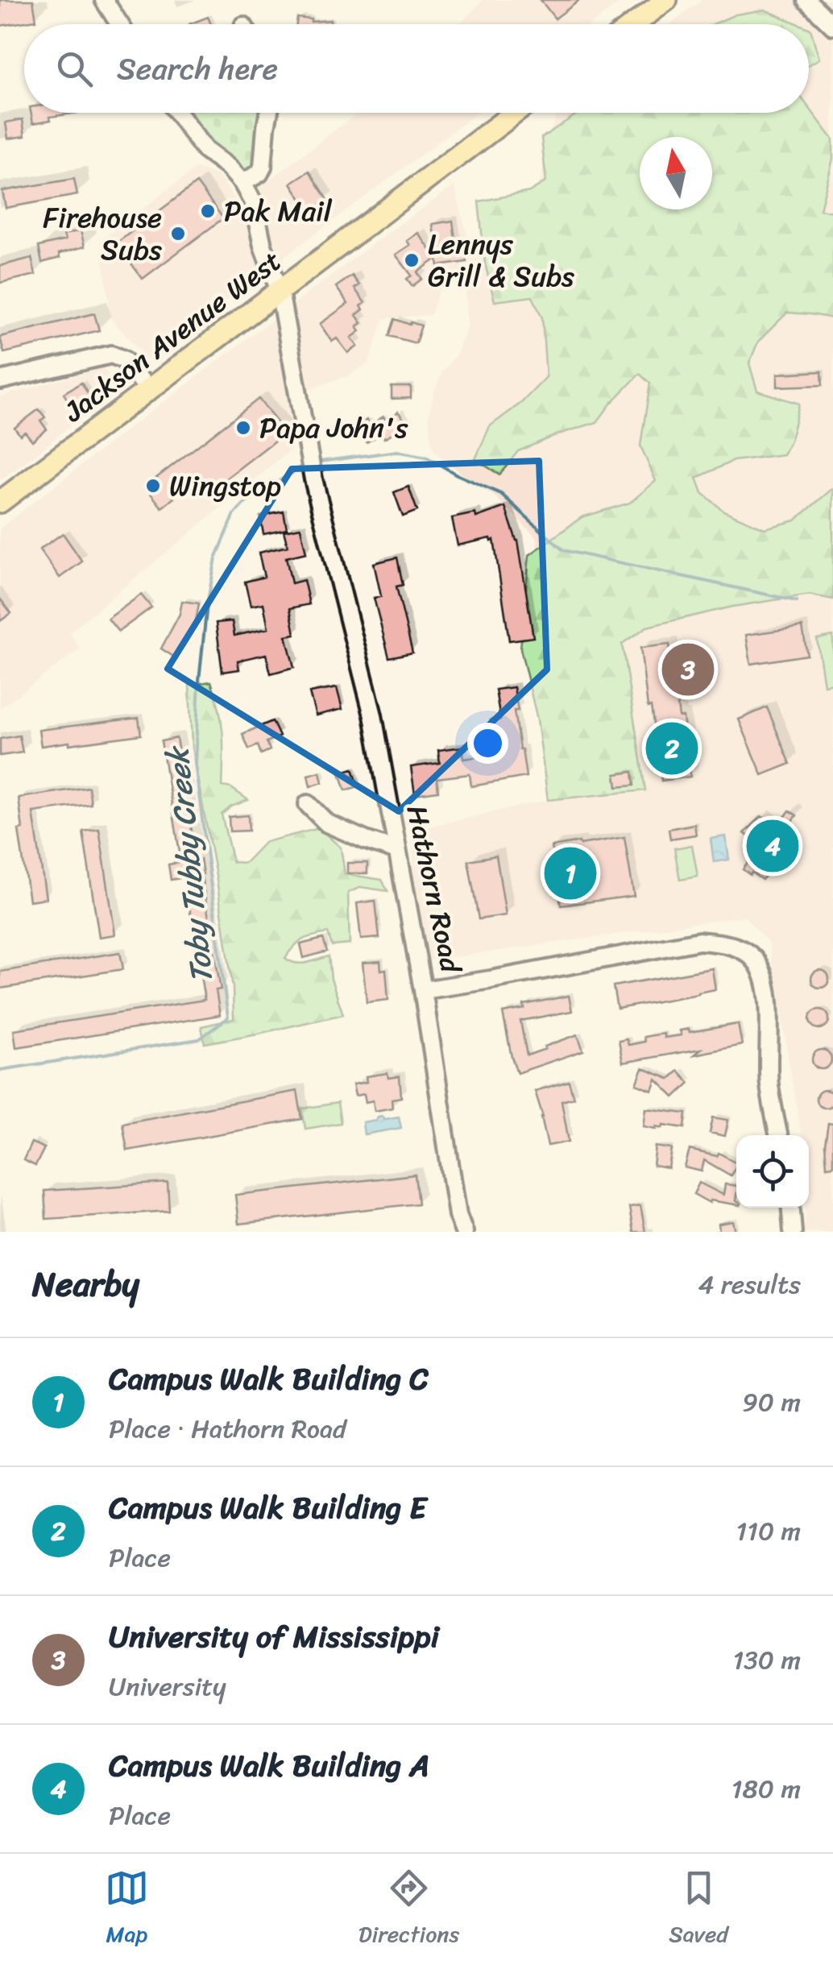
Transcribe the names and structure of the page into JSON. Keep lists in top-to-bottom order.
{
  "streets": {
    "main road": ["Jackson Avenue West"],
    "street": ["Hathorn Road"]
  },
  "crossings": [
    ["Jackson Avenue West", "Hathorn Road"]
  ],
  "water": ["Toby Tubby Creek"],
  "places": [
    "Pak Mail",
    "Firehouse Subs",
    "Lennys Grill & Subs",
    "Papa John's",
    "Wingstop"
  ],
  "north": "top",
  "page": {
    "search": "Search here",
    "pins": [
      "3",
      "2",
      "4",
      "1"
    ],
    "heading": ["Nearby", "4 results"],
    "list": [
      {
        "mark": "1",
        "name": "Campus Walk Building C",
        "note": "Place · Hathorn Road",
        "value": "90 m"
      },
      {
        "mark": "2",
        "name": "Campus Walk Building E",
        "note": "Place",
        "value": "110 m"
      },
      {
        "mark": "3",
        "name": "University of Mississippi",
        "note": "University",
        "value": "130 m"
      },
      {
        "mark": "4",
        "name": "Campus Walk Building A",
        "note": "Place",
        "value": "180 m"
      }
    ],
    "nav": ["Map", "Directions", "Saved"]
  }
}
